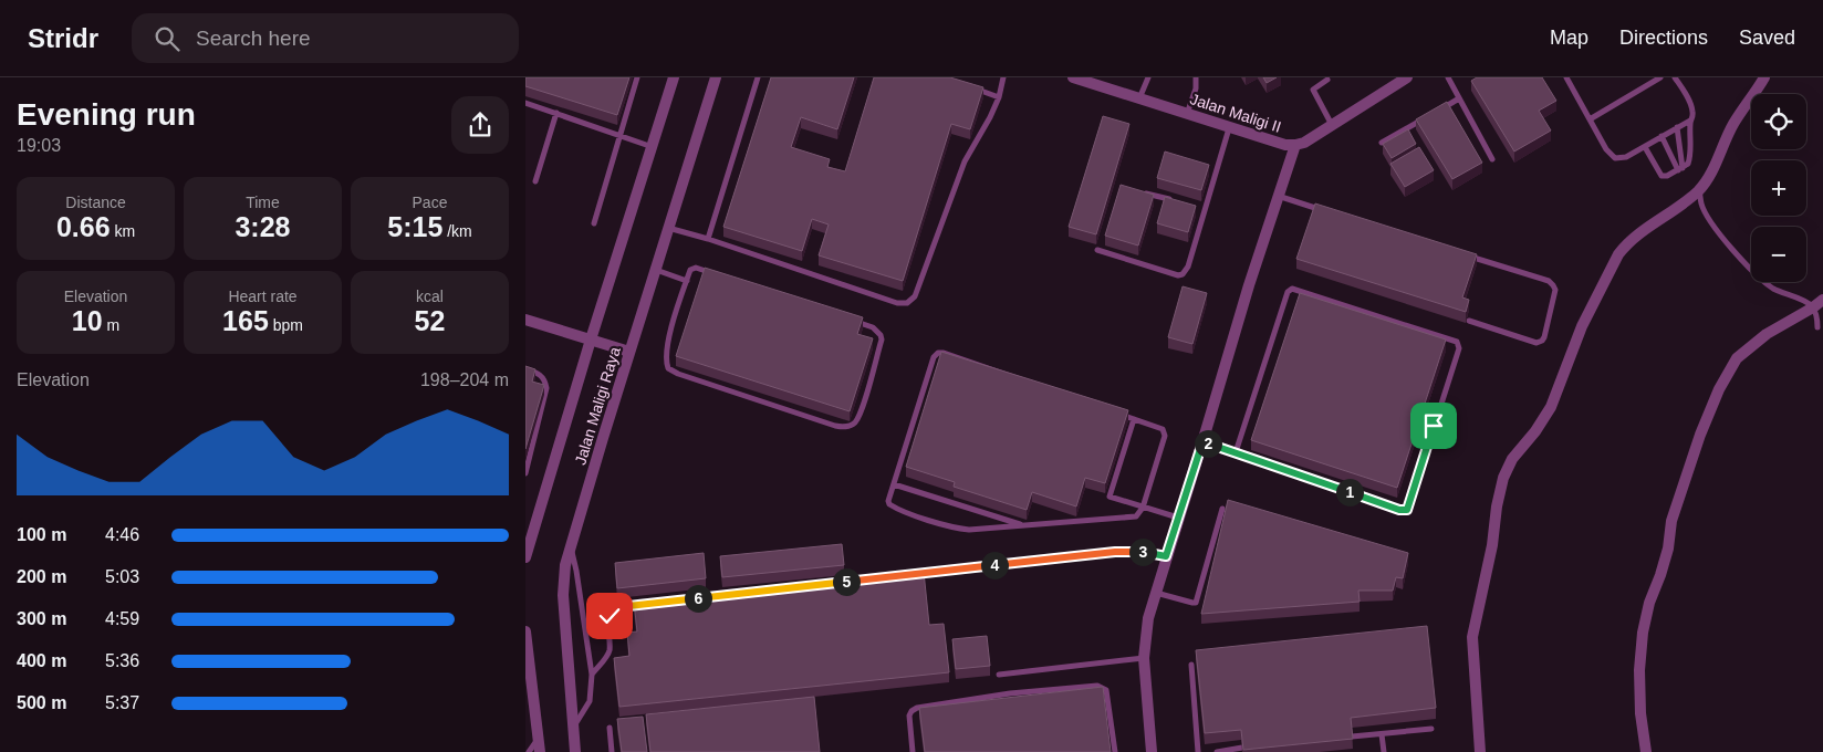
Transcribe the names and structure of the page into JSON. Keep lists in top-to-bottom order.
{
  "streets": {
    "street": ["Jalan Maligi II", "Jalan Maligi Raya"]
  },
  "page": {
    "header": "Stridr",
    "search": "Search here",
    "nav": ["Map", "Directions", "Saved"],
    "heading": ["Evening run", "19:03"],
    "map_buttons": ["+", "−"],
    "stats": [
      ["Distance", "0.66 km"],
      ["Time", "3:28"],
      ["Pace", "5:15 /km"],
      ["Elevation", "10 m"],
      ["Heart rate", "165 bpm"],
      ["kcal", "52"]
    ],
    "chart": ["Elevation", "198–204 m"],
    "pins": [
      "2",
      "1",
      "3",
      "4",
      "5",
      "6"
    ],
    "list": [
      {
        "name": "100 m",
        "note": "4:46"
      },
      {
        "name": "200 m",
        "note": "5:03"
      },
      {
        "name": "300 m",
        "note": "4:59"
      },
      {
        "name": "400 m",
        "note": "5:36"
      },
      {
        "name": "500 m",
        "note": "5:37"
      }
    ]
  }
}
